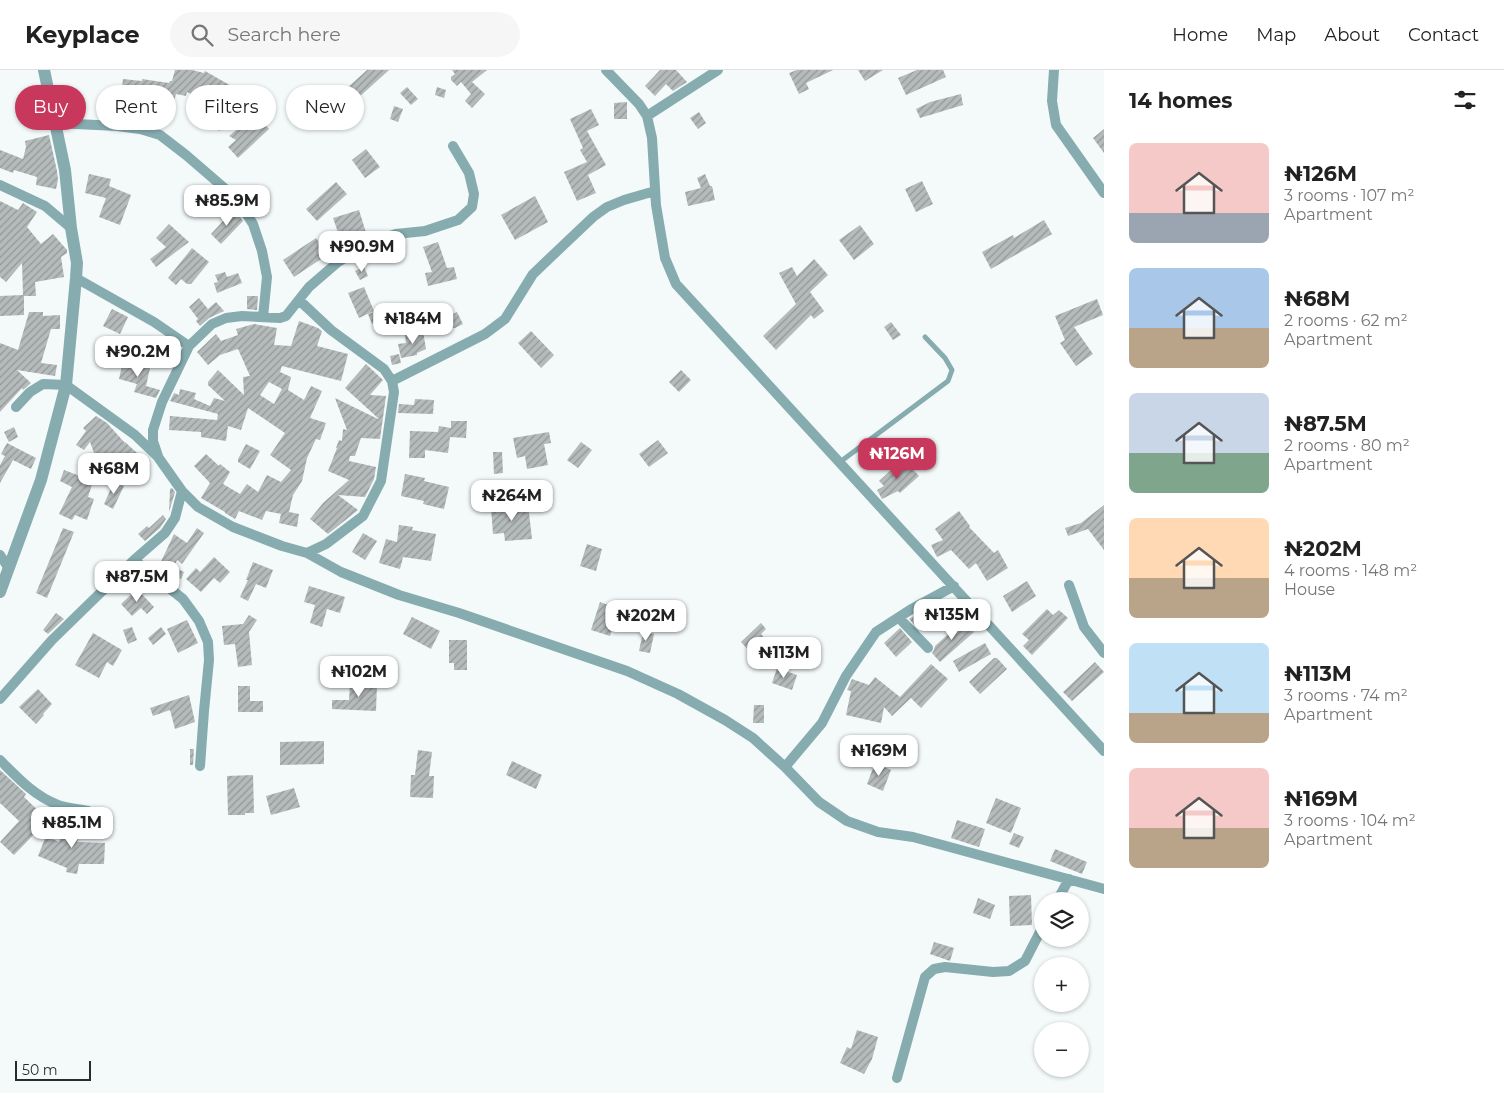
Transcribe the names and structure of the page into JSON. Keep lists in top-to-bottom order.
{
  "scale_bar": "50 m",
  "page": {
    "header": "Keyplace",
    "search": "Search here",
    "nav": [
      "Home",
      "Map",
      "About",
      "Contact"
    ],
    "heading": "14 homes",
    "chip": [
      "Buy",
      "Rent",
      "Filters",
      "New"
    ],
    "list": [
      {
        "name": "₦126M",
        "note": "3 rooms · 107 m² · Apartment"
      },
      {
        "name": "₦68M",
        "note": "2 rooms · 62 m² · Apartment"
      },
      {
        "name": "₦87.5M",
        "note": "2 rooms · 80 m² · Apartment"
      },
      {
        "name": "₦202M",
        "note": "4 rooms · 148 m² · House"
      },
      {
        "name": "₦113M",
        "note": "3 rooms · 74 m² · Apartment"
      },
      {
        "name": "₦169M",
        "note": "3 rooms · 104 m² · Apartment"
      }
    ],
    "price": [
      "₦85.9M",
      "₦90.9M",
      "₦184M",
      "₦90.2M",
      "₦126M",
      "₦68M",
      "₦264M",
      "₦87.5M",
      "₦135M",
      "₦202M",
      "₦113M",
      "₦102M",
      "₦169M",
      "₦85.1M"
    ],
    "map_buttons": ["+", "−"],
    "scale": "50 m"
  }
}
